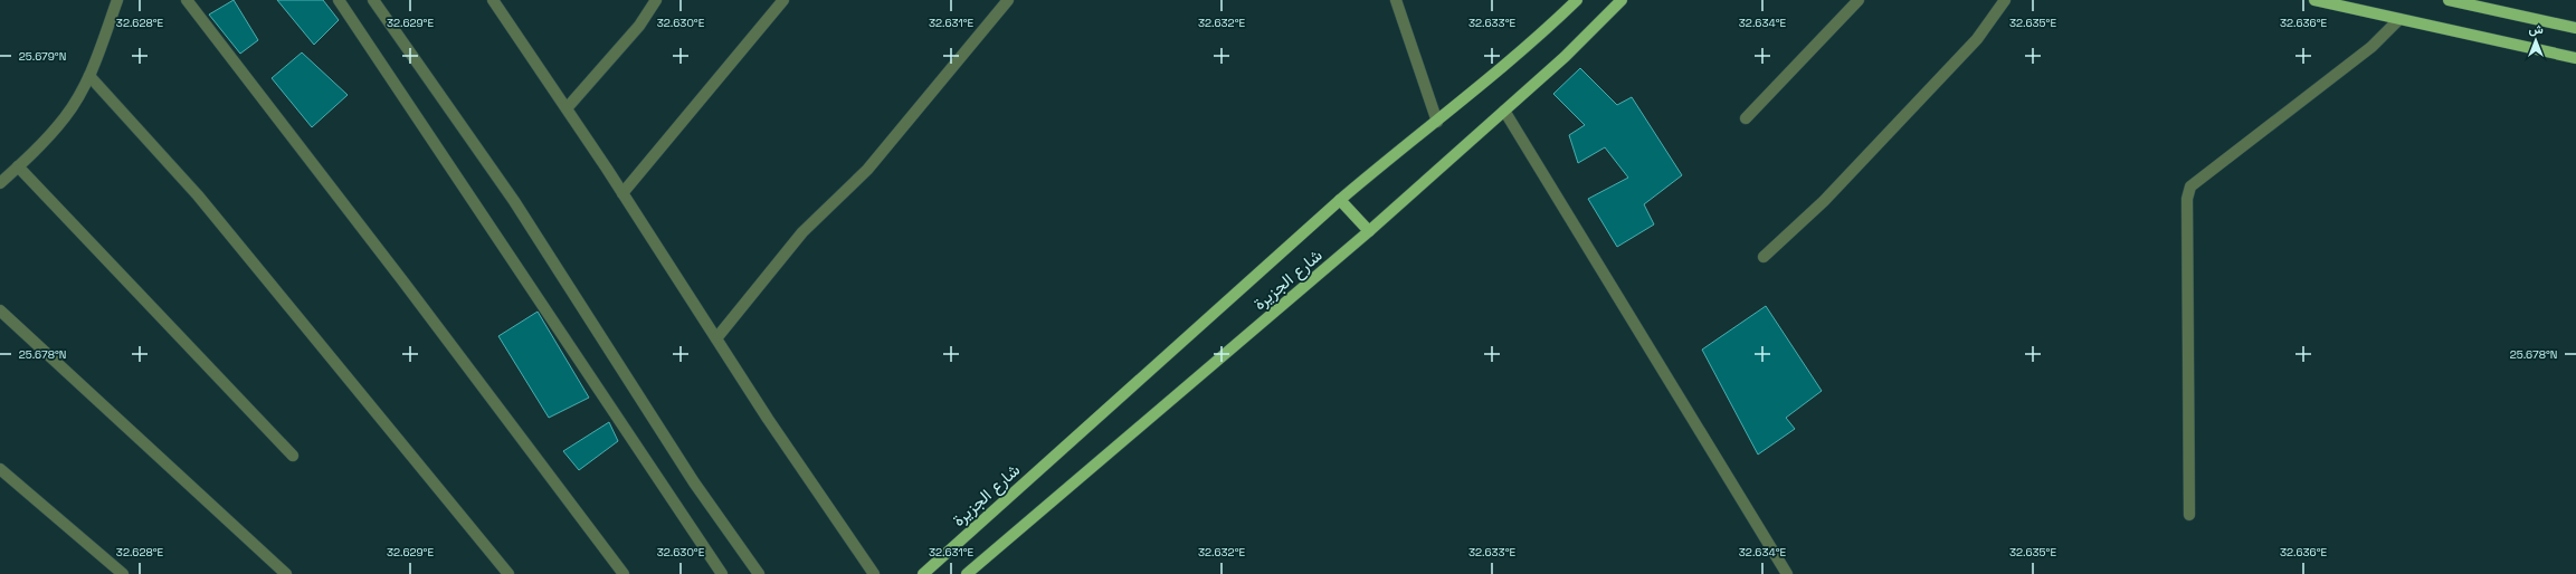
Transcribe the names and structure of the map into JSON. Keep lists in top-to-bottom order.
{
  "streets": {
    "main road": ["شارع الجزيرة"]
  },
  "north": "top",
  "coordinates": [
    "32.628°E",
    "32.629°E",
    "32.630°E",
    "32.631°E",
    "32.632°E",
    "32.633°E",
    "32.634°E",
    "32.635°E",
    "32.636°E",
    "25.679°N",
    "25.678°N"
  ]
}
